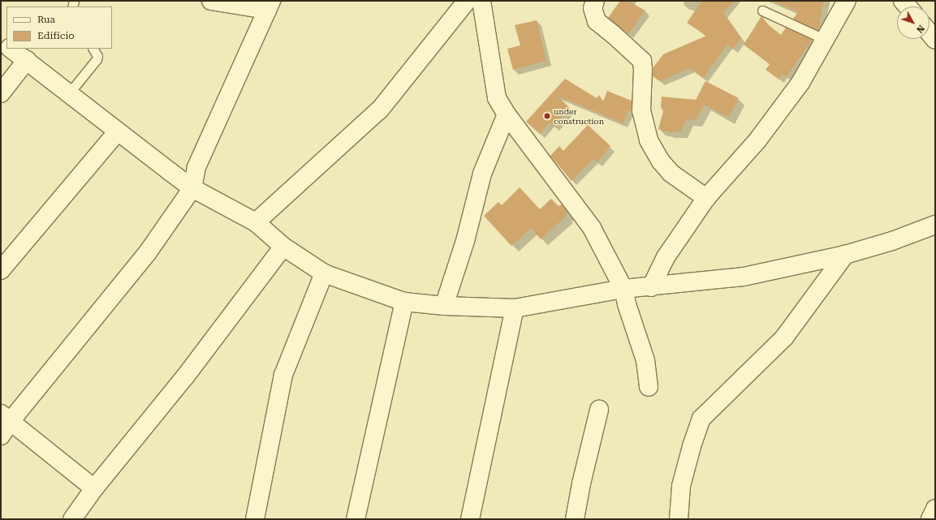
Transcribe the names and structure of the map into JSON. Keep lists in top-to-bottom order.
{
  "places": ["under construction"],
  "legend": ["Rua", "Edifício"],
  "north": "bottom right"
}
